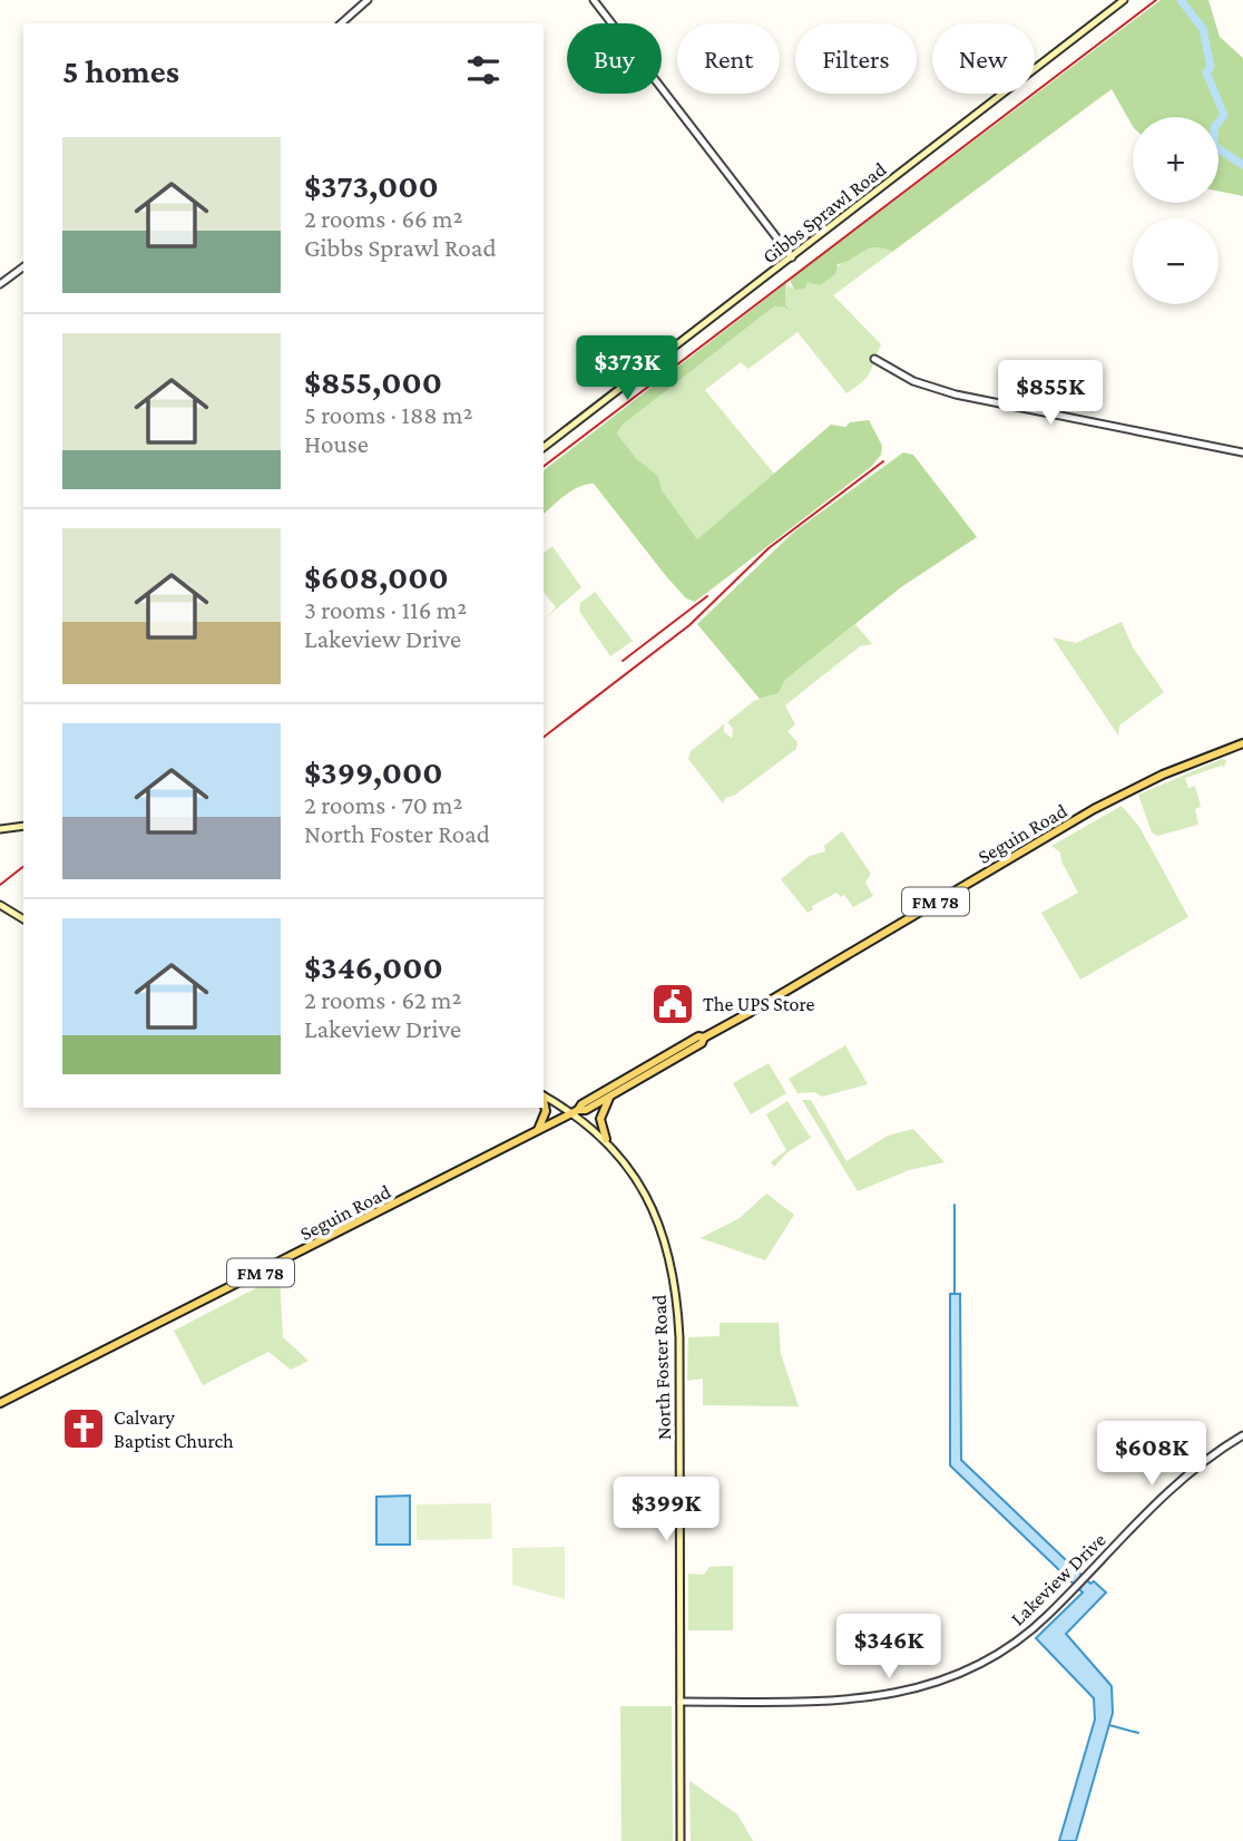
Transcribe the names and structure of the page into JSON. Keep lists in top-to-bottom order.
{
  "streets": {
    "main road": [
      "Gibbs Sprawl Road",
      "Seguin Road",
      "FM 78",
      "North Foster Road"
    ],
    "street": ["Lakeview Drive"]
  },
  "crossings": [
    ["Seguin Road", "North Foster Road"],
    ["North Foster Road", "Lakeview Drive"]
  ],
  "places": {
    "public building": ["The UPS Store"],
    "church": ["Calvary Baptist Church"]
  },
  "page": {
    "chip": [
      "Buy",
      "Rent",
      "Filters",
      "New"
    ],
    "heading": "5 homes",
    "map_buttons": ["+", "−"],
    "list": [
      {
        "name": "$373,000",
        "note": "2 rooms · 66 m² · Gibbs Sprawl Road"
      },
      {
        "name": "$855,000",
        "note": "5 rooms · 188 m² · House"
      },
      {
        "name": "$608,000",
        "note": "3 rooms · 116 m² · Lakeview Drive"
      },
      {
        "name": "$399,000",
        "note": "2 rooms · 70 m² · North Foster Road"
      },
      {
        "name": "$346,000",
        "note": "2 rooms · 62 m² · Lakeview Drive"
      }
    ],
    "price": [
      "$373K",
      "$855K",
      "$608K",
      "$399K",
      "$346K"
    ]
  }
}
